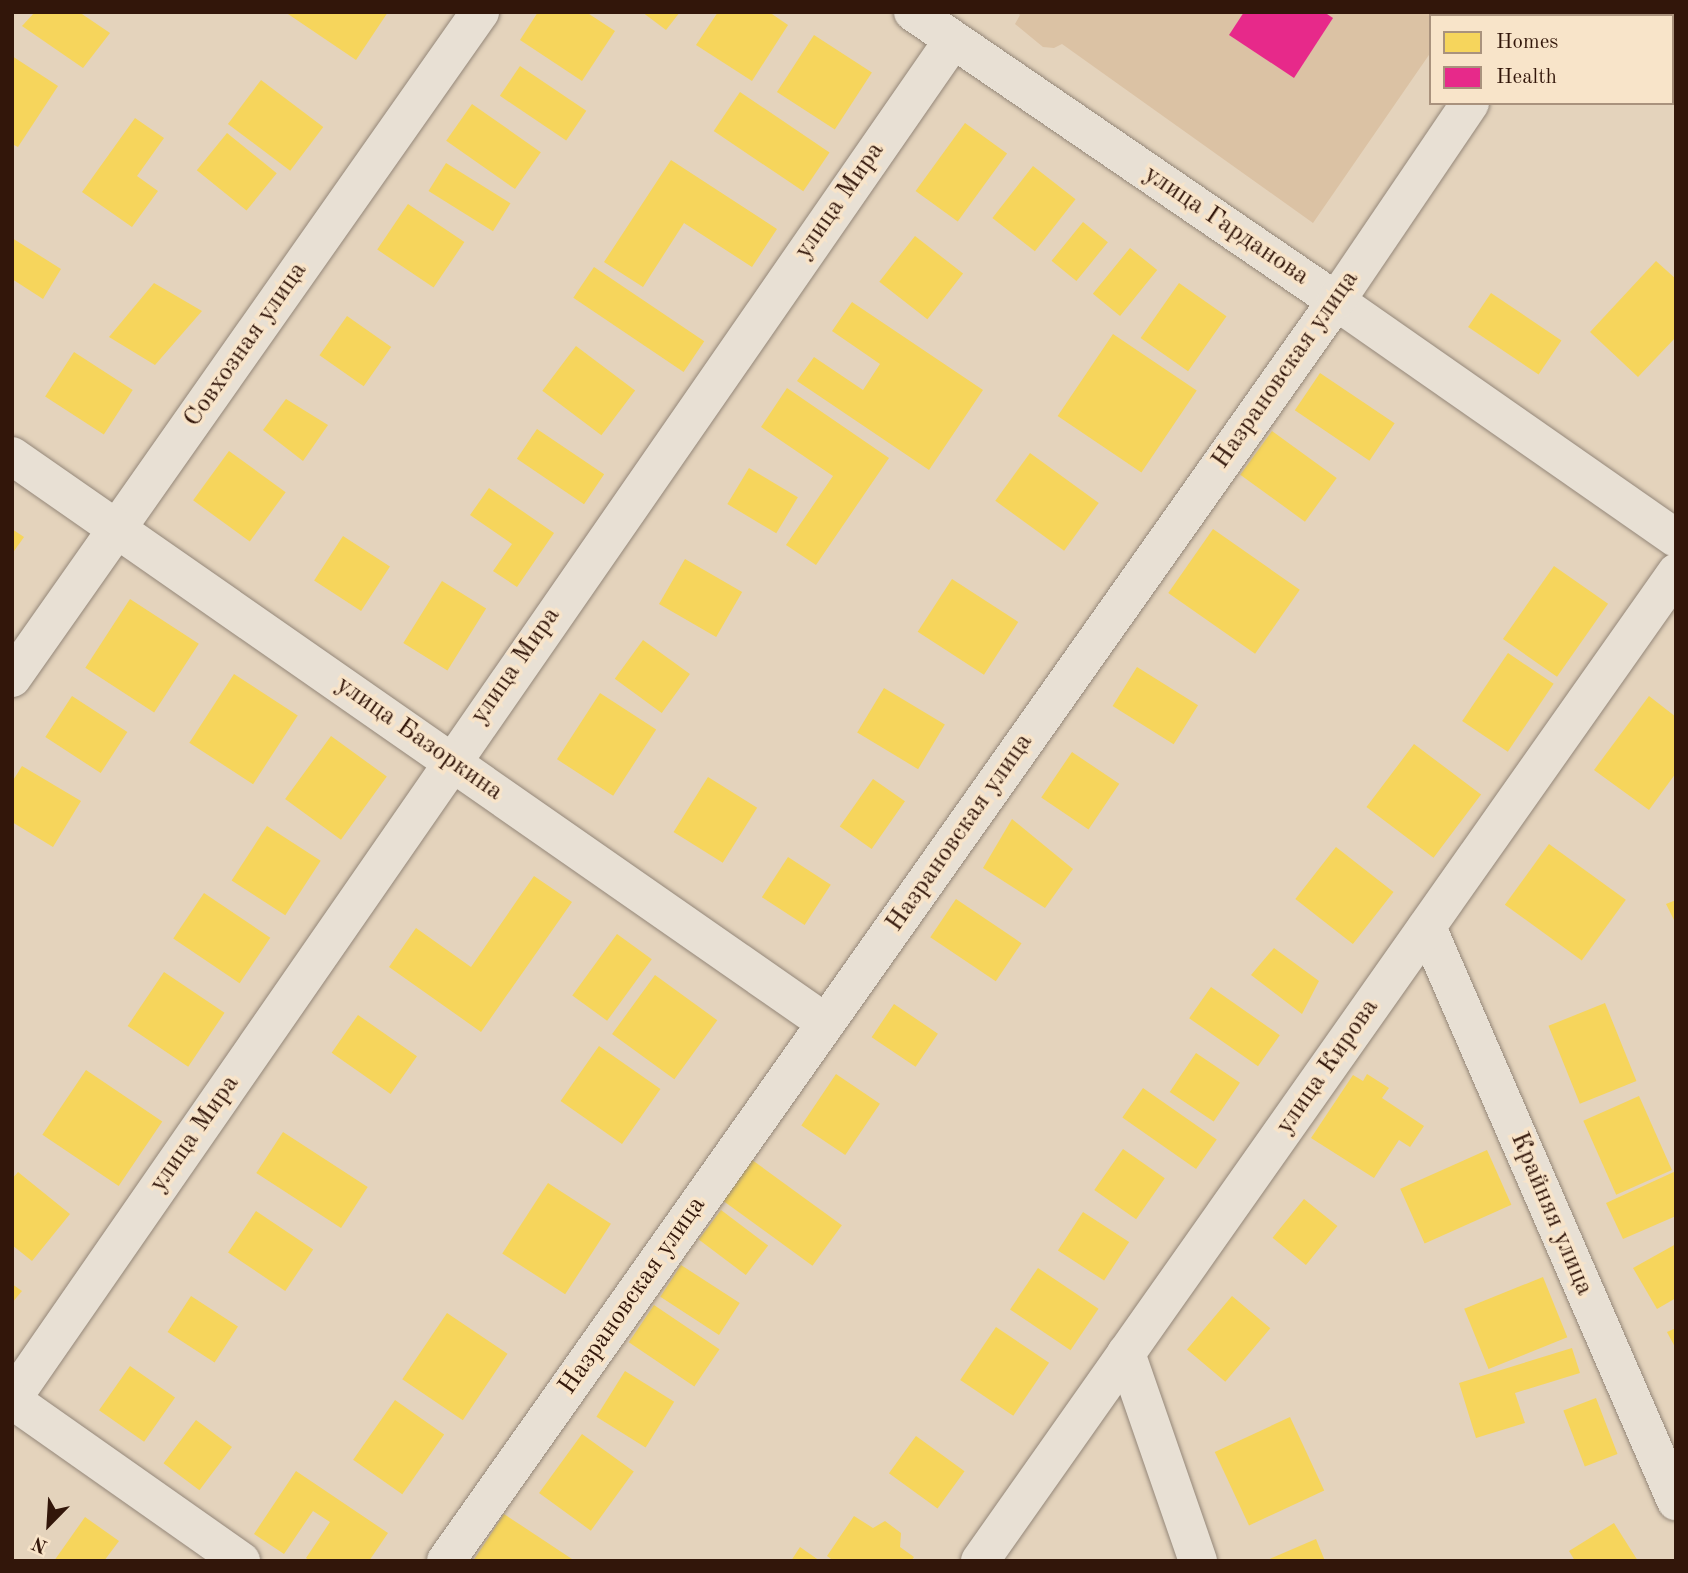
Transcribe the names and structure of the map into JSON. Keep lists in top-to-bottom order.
{
  "streets": {
    "street": [
      "улица Мира",
      "улица Гарданова",
      "Совхозная улица",
      "Назрановская улица",
      "улица Базоркина",
      "улица Кирова",
      "Крайняя улица"
    ]
  },
  "crossings": [
    ["улица Мира", "улица Гарданова"],
    ["улица Мира", "улица Базоркина"],
    ["улица Гарданова", "Назрановская улица"],
    ["Совхозная улица", "улица Базоркина"],
    ["Назрановская улица", "улица Базоркина"],
    ["улица Кирова", "Крайняя улица"]
  ],
  "legend": ["Homes", "Health"],
  "north": "bottom left"
}
